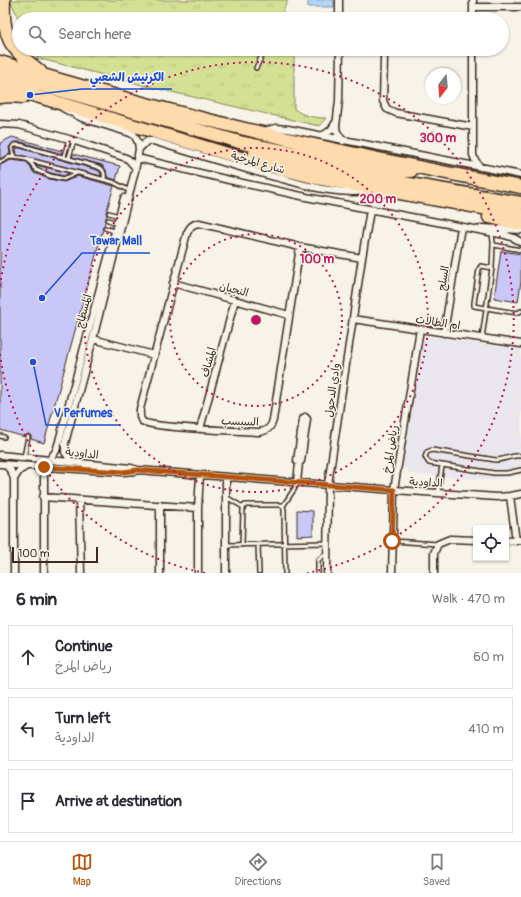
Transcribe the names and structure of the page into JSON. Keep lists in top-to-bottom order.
{
  "streets": {
    "highway": ["شارع المرخية"],
    "street": [
      "السلج",
      "النجيان",
      "المسطاح",
      "ام الطالات",
      "المشاف",
      "وادي الدحول",
      "السبسب",
      "رياض المرخ",
      "الداودية"
    ]
  },
  "crossings": [
    ["شارع المرخية", "السلج"],
    ["شارع المرخية", "المسطاح"],
    ["شارع المرخية", "وادي الدحول"],
    ["السلج", "ام الطالات"],
    ["النجيان", "المشاف"],
    ["النجيان", "السبسب"],
    ["المسطاح", "الداودية"],
    ["ام الطالات", "وادي الدحول"],
    ["ام الطالات", "رياض المرخ"],
    ["المشاف", "السبسب"],
    ["وادي الدحول", "السبسب"],
    ["وادي الدحول", "الداودية"],
    ["رياض المرخ", "الداودية"]
  ],
  "places": ["الكرنيش الشعبي", "Tawar Mall", "V Perfumes"],
  "scale_bar": "100 m",
  "north": "bottom",
  "page": {
    "search": "Search here",
    "scale": "100 m",
    "heading": ["6 min", "Walk · 470 m"],
    "list": [
      ["Continue", "رياض المرخ", "60 m"],
      ["Turn left", "الداودية", "410 m"],
      "Arrive at destination"
    ],
    "nav": ["Map", "Directions", "Saved"]
  },
  "rings": ["300 m", "200 m", "100 m"]
}
